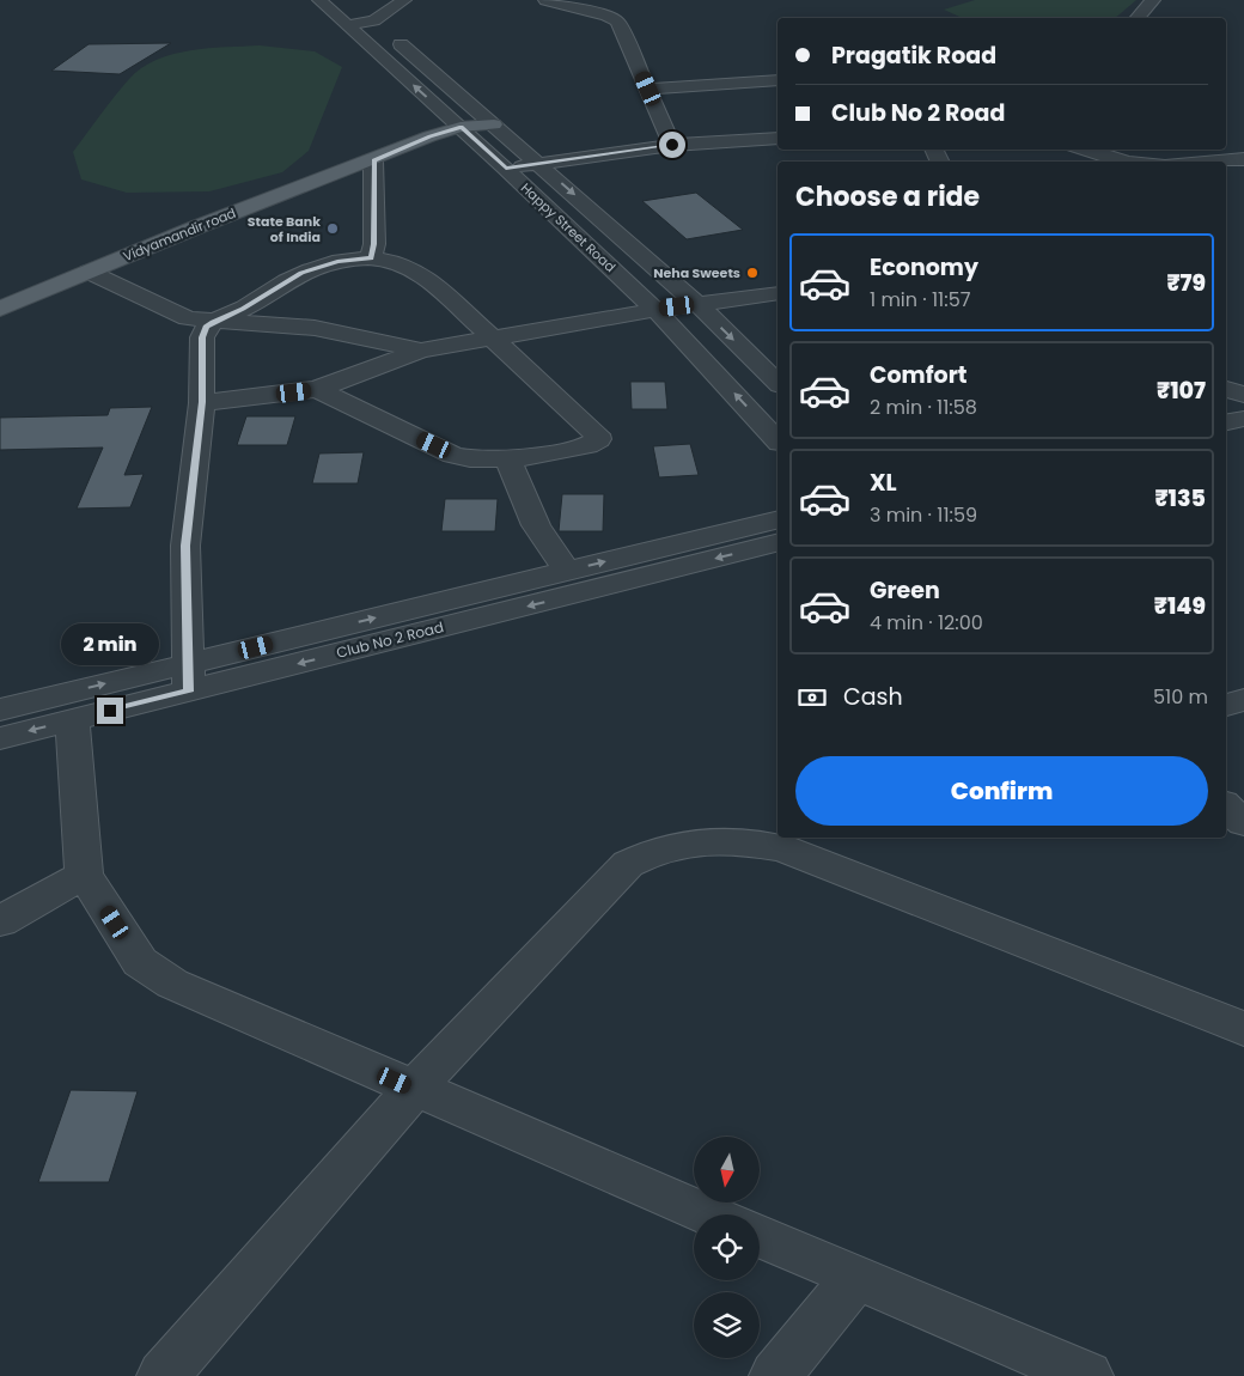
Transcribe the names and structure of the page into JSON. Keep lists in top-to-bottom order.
{
  "streets": {
    "main road": ["Vidyamandir road"],
    "street": ["Happy Street Road", "Club No 2 Road"]
  },
  "crossings": [
    ["Happy Street Road", "Vidyamandir road"]
  ],
  "places": ["State Bank of India", "Neha Sweets"],
  "north": "bottom",
  "page": {
    "banner": ["Pragatik Road", "Club No 2 Road"],
    "heading": "Choose a ride",
    "list": [
      {
        "name": "Economy",
        "note": "1 min · 11:57",
        "value": "₹79"
      },
      {
        "name": "Comfort",
        "note": "2 min · 11:58",
        "value": "₹107"
      },
      {
        "name": "XL",
        "note": "3 min · 11:59",
        "value": "₹135"
      },
      {
        "name": "Green",
        "note": "4 min · 12:00",
        "value": "₹149"
      }
    ],
    "bubble": "2 min",
    "pay": ["Cash", "510 m"],
    "buttons": "Confirm"
  }
}
